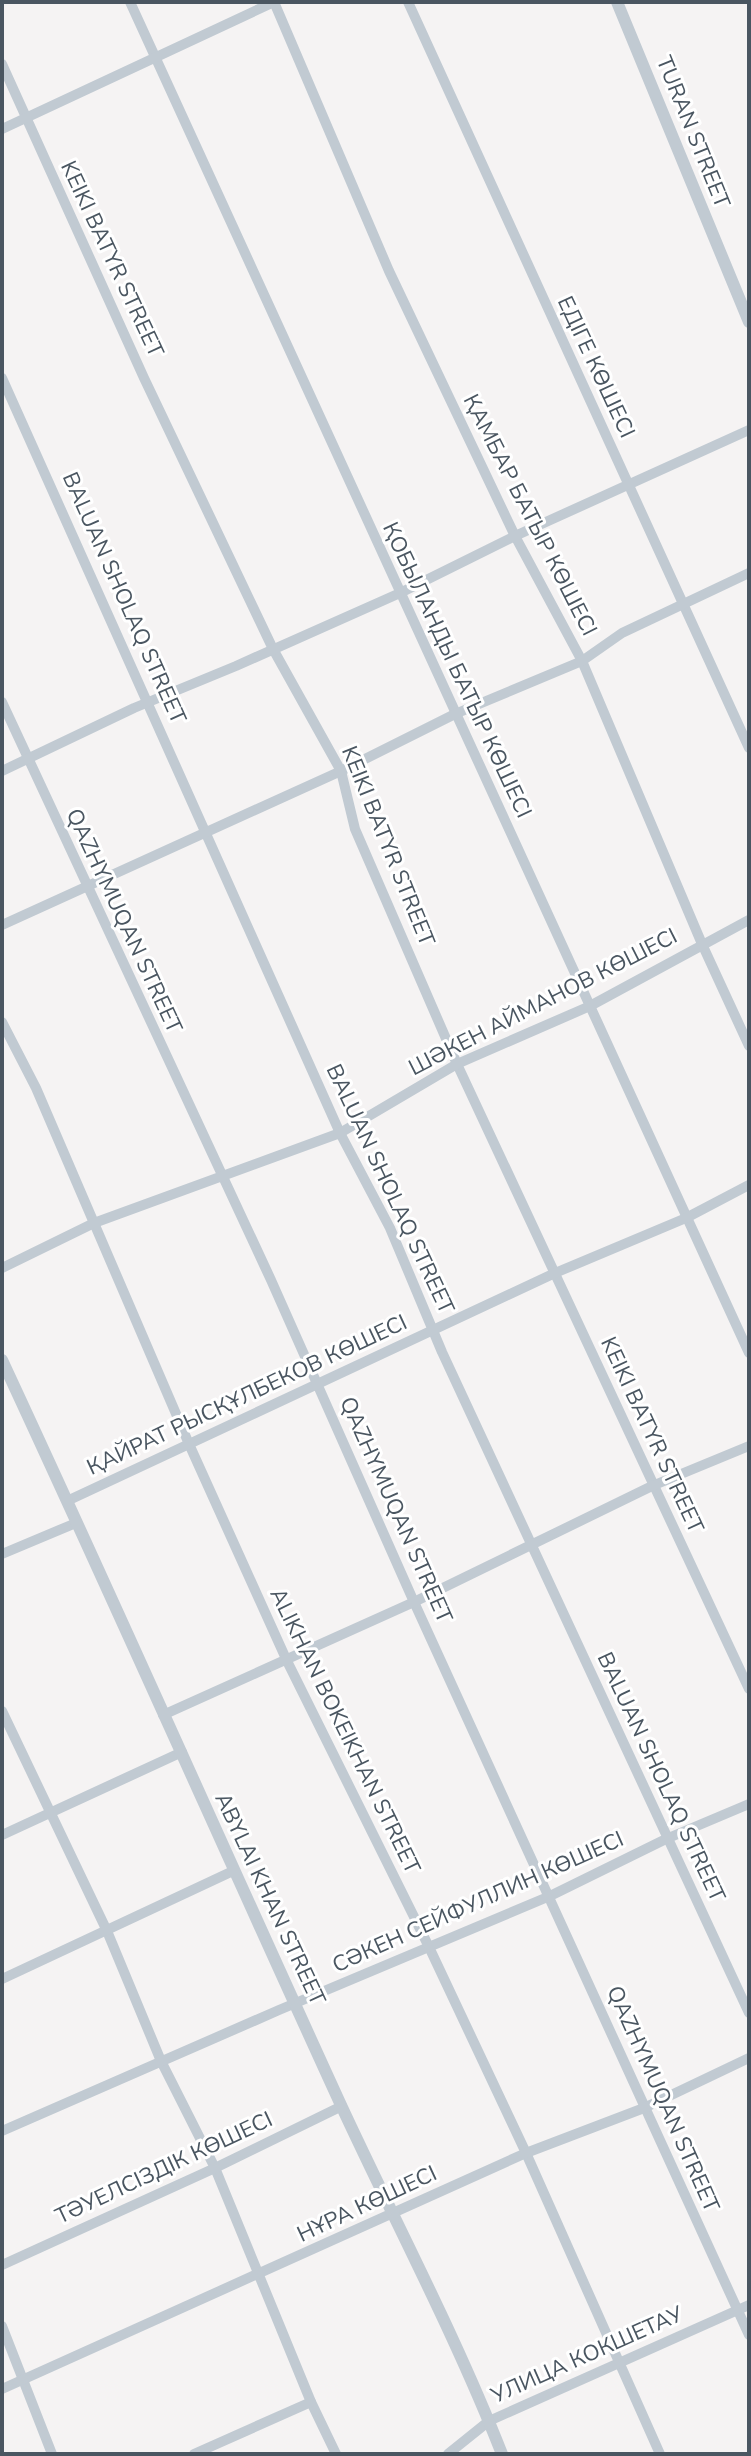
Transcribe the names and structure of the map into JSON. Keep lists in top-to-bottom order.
{
  "streets": {
    "street": [
      "TURAN STREET",
      "KEIKI BATYR STREET",
      "ЕДІГЕ КӨШЕСІ",
      "ҚАМБАР БАТЫР КӨШЕСІ",
      "BALUAN SHOLAQ STREET",
      "ҚОБЫЛАНДЫ БАТЫР КӨШЕСІ",
      "QAZHYMUQAN STREET",
      "ШӘКЕН АЙМАНОВ КӨШЕСІ",
      "ҚАЙРАТ РЫСҚҰЛБЕКОВ КӨШЕСІ",
      "ALIKHAN BOKEIKHAN STREET",
      "ABYLAI KHAN STREET",
      "СӘКЕН СЕЙФУЛЛИН КӨШЕСІ",
      "ТӘУЕЛСІЗДІК КӨШЕСІ",
      "НҰРА КӨШЕСІ",
      "УЛИЦА КОКШЕТАУ"
    ]
  },
  "crossings": [
    ["KEIKI BATYR STREET", "ШӘКЕН АЙМАНОВ КӨШЕСІ"],
    ["KEIKI BATYR STREET", "ҚАЙРАТ РЫСҚҰЛБЕКОВ КӨШЕСІ"],
    ["ҚАМБАР БАТЫР КӨШЕСІ", "ШӘКЕН АЙМАНОВ КӨШЕСІ"],
    ["BALUAN SHOLAQ STREET", "ШӘКЕН АЙМАНОВ КӨШЕСІ"],
    ["BALUAN SHOLAQ STREET", "ҚАЙРАТ РЫСҚҰЛБЕКОВ КӨШЕСІ"],
    ["BALUAN SHOLAQ STREET", "СӘКЕН СЕЙФУЛЛИН КӨШЕСІ"],
    ["ҚОБЫЛАНДЫ БАТЫР КӨШЕСІ", "ШӘКЕН АЙМАНОВ КӨШЕСІ"],
    ["ҚОБЫЛАНДЫ БАТЫР КӨШЕСІ", "ҚАЙРАТ РЫСҚҰЛБЕКОВ КӨШЕСІ"],
    ["QAZHYMUQAN STREET", "ШӘКЕН АЙМАНОВ КӨШЕСІ"],
    ["QAZHYMUQAN STREET", "ҚАЙРАТ РЫСҚҰЛБЕКОВ КӨШЕСІ"],
    ["QAZHYMUQAN STREET", "СӘКЕН СЕЙФУЛЛИН КӨШЕСІ"],
    ["QAZHYMUQAN STREET", "НҰРА КӨШЕСІ"],
    ["QAZHYMUQAN STREET", "УЛИЦА КОКШЕТАУ"],
    ["ШӘКЕН АЙМАНОВ КӨШЕСІ", "ALIKHAN BOKEIKHAN STREET"],
    ["ҚАЙРАТ РЫСҚҰЛБЕКОВ КӨШЕСІ", "ALIKHAN BOKEIKHAN STREET"],
    ["ҚАЙРАТ РЫСҚҰЛБЕКОВ КӨШЕСІ", "ABYLAI KHAN STREET"],
    ["ALIKHAN BOKEIKHAN STREET", "СӘКЕН СЕЙФУЛЛИН КӨШЕСІ"],
    ["ALIKHAN BOKEIKHAN STREET", "НҰРА КӨШЕСІ"],
    ["ALIKHAN BOKEIKHAN STREET", "УЛИЦА КОКШЕТАУ"],
    ["ABYLAI KHAN STREET", "СӘКЕН СЕЙФУЛЛИН КӨШЕСІ"],
    ["ABYLAI KHAN STREET", "ТӘУЕЛСІЗДІК КӨШЕСІ"],
    ["ABYLAI KHAN STREET", "НҰРА КӨШЕСІ"],
    ["ABYLAI KHAN STREET", "УЛИЦА КОКШЕТАУ"]
  ]
}
